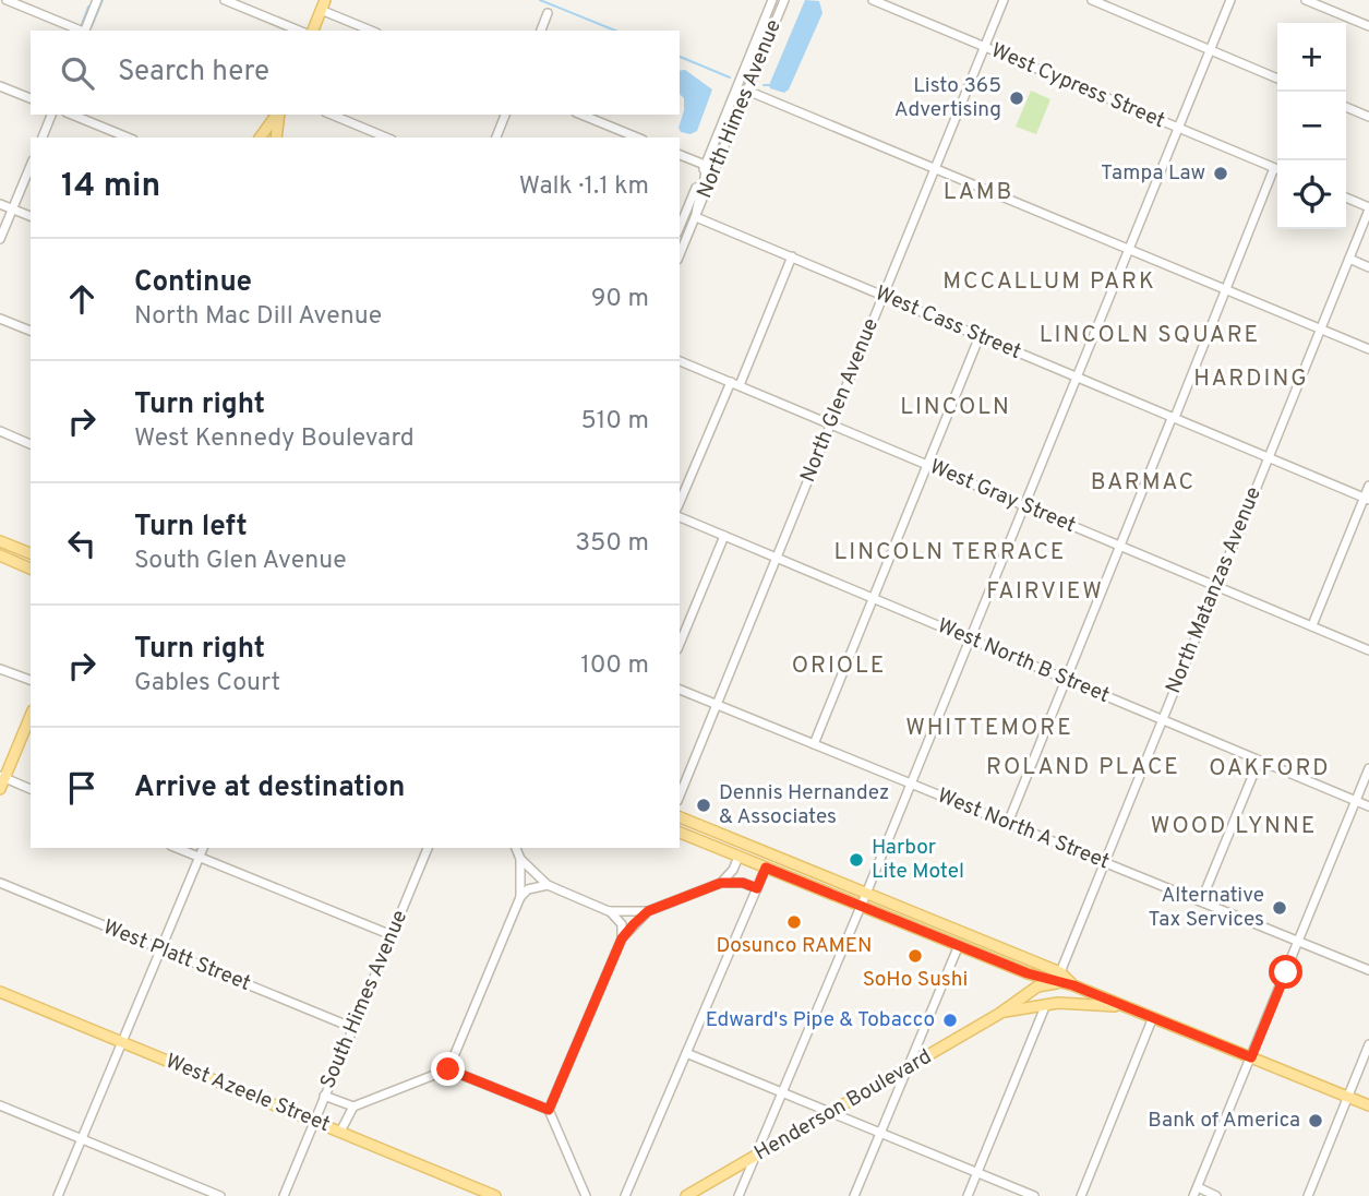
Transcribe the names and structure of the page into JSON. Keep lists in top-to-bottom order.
{
  "streets": {
    "main road": ["West Azeele Street", "Henderson Boulevard"],
    "street": [
      "West Cypress Street",
      "North Himes Avenue",
      "West Cass Street",
      "North Glen Avenue",
      "West Gray Street",
      "North Matanzas Avenue",
      "West North B Street",
      "West North A Street",
      "West Platt Street",
      "South Himes Avenue"
    ]
  },
  "crossings": [
    ["West Cypress Street", "North Glen Avenue"],
    ["North Himes Avenue", "West Cass Street"],
    ["West Cass Street", "North Glen Avenue"],
    ["West Cass Street", "North Matanzas Avenue"],
    ["North Glen Avenue", "West Gray Street"],
    ["North Glen Avenue", "West North B Street"],
    ["North Glen Avenue", "West North A Street"],
    ["West Gray Street", "North Matanzas Avenue"],
    ["North Matanzas Avenue", "West North B Street"],
    ["North Matanzas Avenue", "West North A Street"],
    ["West Platt Street", "South Himes Avenue"],
    ["South Himes Avenue", "West Azeele Street"]
  ],
  "districts": [
    "LAMB",
    "MCCALLUM PARK",
    "LINCOLN SQUARE",
    "HARDING",
    "LINCOLN",
    "BARMAC",
    "LINCOLN TERRACE",
    "FAIRVIEW",
    "ORIOLE",
    "WHITTEMORE",
    "ROLAND PLACE",
    "OAKFORD",
    "WOOD LYNNE"
  ],
  "places": [
    "Listo 365 Advertising",
    "Tampa Law",
    "Dennis Hernandez & Associates",
    "Harbor Lite Motel",
    "Alternative Tax Services",
    "Dosunco RAMEN",
    "SoHo Sushi",
    "Edward's Pipe & Tobacco",
    "Bank of America"
  ],
  "page": {
    "map_buttons": ["+", "−"],
    "search": "Search here",
    "heading": ["14 min", "Walk · 1.1 km"],
    "list": [
      ["Continue", "North Mac Dill Avenue", "90 m"],
      ["Turn right", "West Kennedy Boulevard", "510 m"],
      ["Turn left", "South Glen Avenue", "350 m"],
      ["Turn right", "Gables Court", "100 m"],
      "Arrive at destination"
    ]
  }
}
